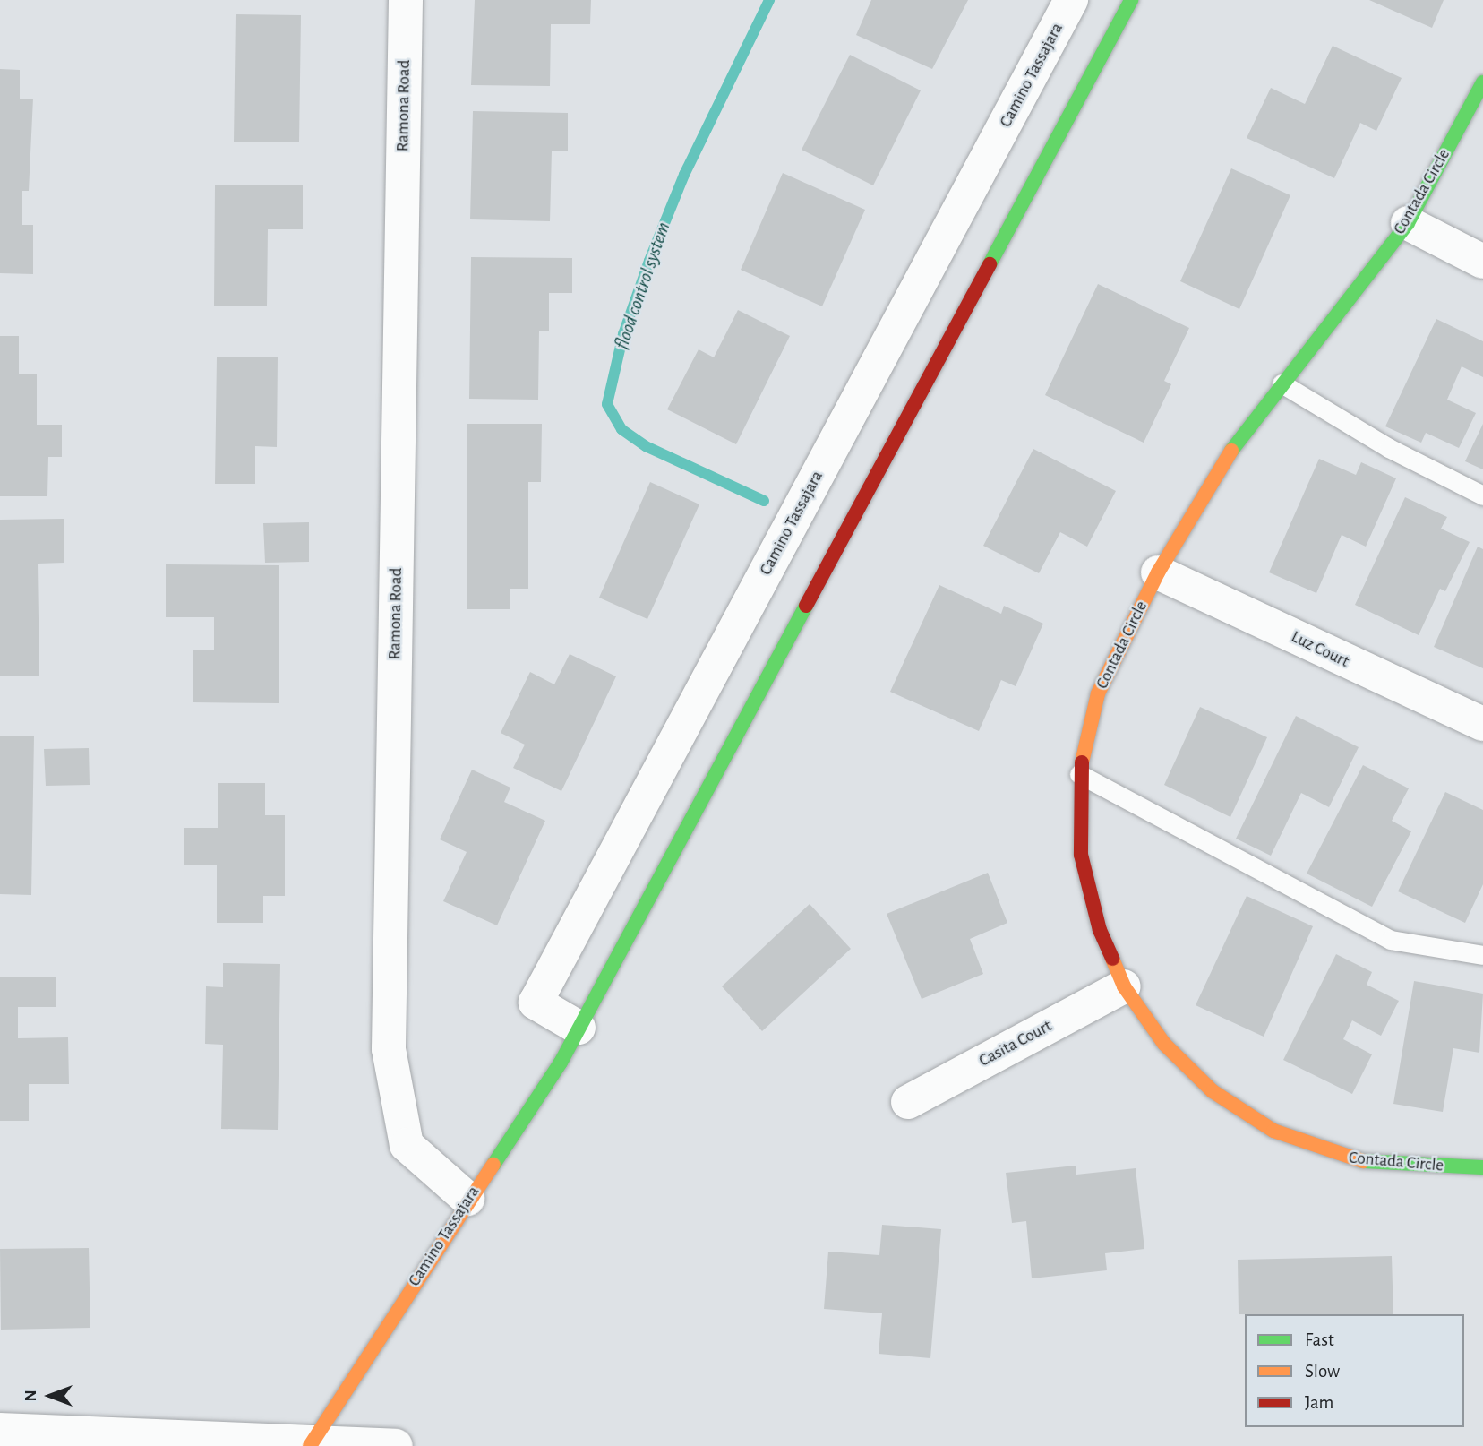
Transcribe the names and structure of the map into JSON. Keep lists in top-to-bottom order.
{
  "streets": {
    "street": [
      "Camino Tassajara",
      "Ramona Road",
      "Contada Circle",
      "Luz Court",
      "Casita Court"
    ]
  },
  "crossings": [
    ["Camino Tassajara", "Ramona Road"],
    ["Contada Circle", "Luz Court"],
    ["Contada Circle", "Casita Court"]
  ],
  "water": ["flood control system"],
  "legend": ["Fast", "Slow", "Jam"],
  "north": "left"
}
